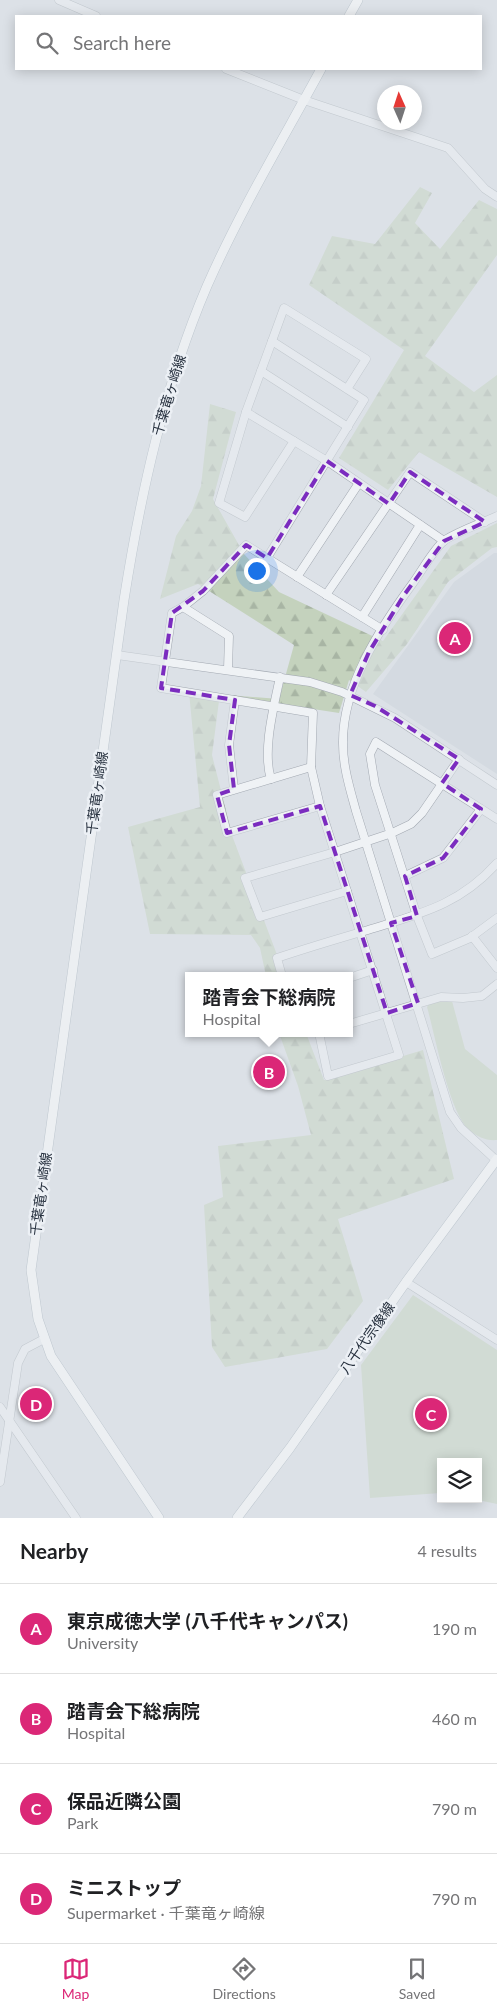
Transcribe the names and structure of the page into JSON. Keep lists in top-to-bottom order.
{
  "streets": {
    "main road": ["千葉竜ヶ崎線", "八千代宗像線"]
  },
  "north": "top",
  "page": {
    "search": "Search here",
    "pins": [
      "A",
      "B",
      "D",
      "C"
    ],
    "popup": ["踏青会下総病院", "Hospital"],
    "heading": ["Nearby", "4 results"],
    "list": [
      {
        "mark": "A",
        "name": "東京成徳大学 (八千代キャンパス)",
        "note": "University",
        "value": "190 m"
      },
      {
        "mark": "B",
        "name": "踏青会下総病院",
        "note": "Hospital",
        "value": "460 m"
      },
      {
        "mark": "C",
        "name": "保品近隣公園",
        "note": "Park",
        "value": "790 m"
      },
      {
        "mark": "D",
        "name": "ミニストップ",
        "note": "Supermarket · 千葉竜ヶ崎線",
        "value": "790 m"
      }
    ],
    "nav": ["Map", "Directions", "Saved"]
  }
}
